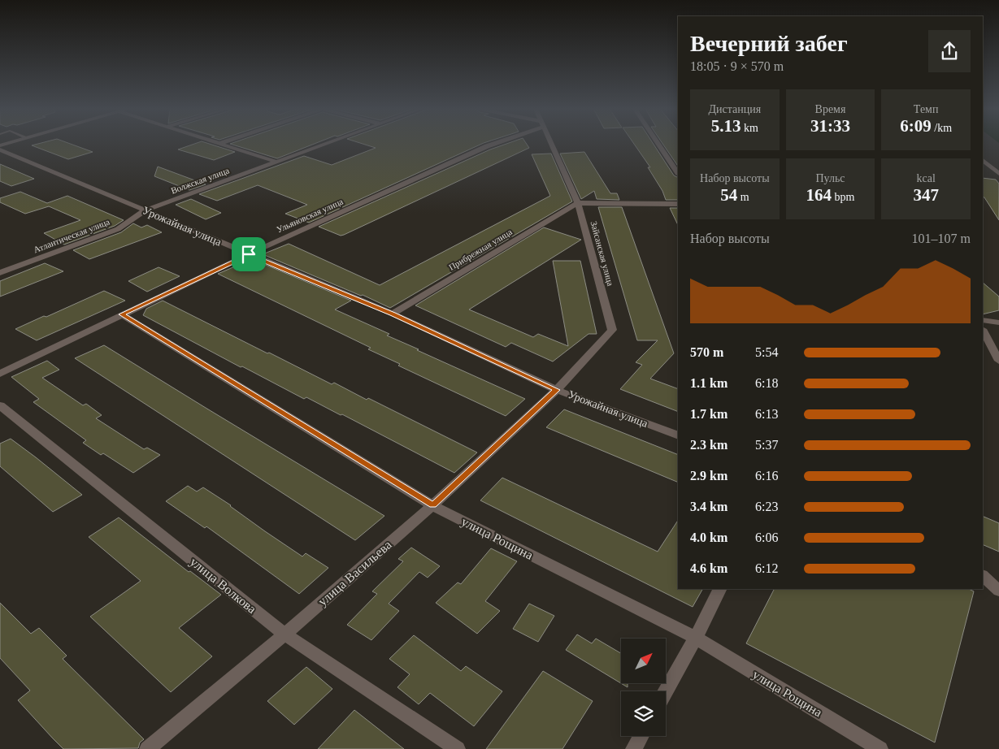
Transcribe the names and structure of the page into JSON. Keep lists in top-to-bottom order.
{
  "streets": {
    "street": [
      "Волжская улица",
      "Ульяновская улица",
      "Урожайная улица",
      "Атлантическая улица",
      "Прибрежная улица",
      "Зайсанская улица",
      "улица Рощина",
      "улица Васильева",
      "улица Волкова"
    ]
  },
  "crossings": [
    ["Волжская улица", "Урожайная улица"],
    ["Волжская улица", "Атлантическая улица"],
    ["Ульяновская улица", "Урожайная улица"],
    ["Ульяновская улица", "улица Рощина"],
    ["Урожайная улица", "Атлантическая улица"],
    ["Урожайная улица", "Прибрежная улица"],
    ["Урожайная улица", "Зайсанская улица"],
    ["Урожайная улица", "улица Васильева"],
    ["Прибрежная улица", "Зайсанская улица"],
    ["Зайсанская улица", "улица Васильева"],
    ["улица Рощина", "улица Васильева"],
    ["улица Васильева", "улица Волкова"]
  ],
  "north": "top right",
  "page": {
    "heading": ["Вечерний забег", "18:05 · 9 × 570 m"],
    "stats": [
      ["Дистанция", "5.13 km"],
      ["Время", "31:33"],
      ["Темп", "6:09 /km"],
      ["Набор высоты", "54 m"],
      ["Пульс", "164 bpm"],
      ["kcal", "347"]
    ],
    "chart": ["Набор высоты", "101–107 m"],
    "list": [
      {
        "name": "570 m",
        "note": "5:54"
      },
      {
        "name": "1.1 km",
        "note": "6:18"
      },
      {
        "name": "1.7 km",
        "note": "6:13"
      },
      {
        "name": "2.3 km",
        "note": "5:37"
      },
      {
        "name": "2.9 km",
        "note": "6:16"
      },
      {
        "name": "3.4 km",
        "note": "6:23"
      },
      {
        "name": "4.0 km",
        "note": "6:06"
      },
      {
        "name": "4.6 km",
        "note": "6:12"
      }
    ]
  }
}
